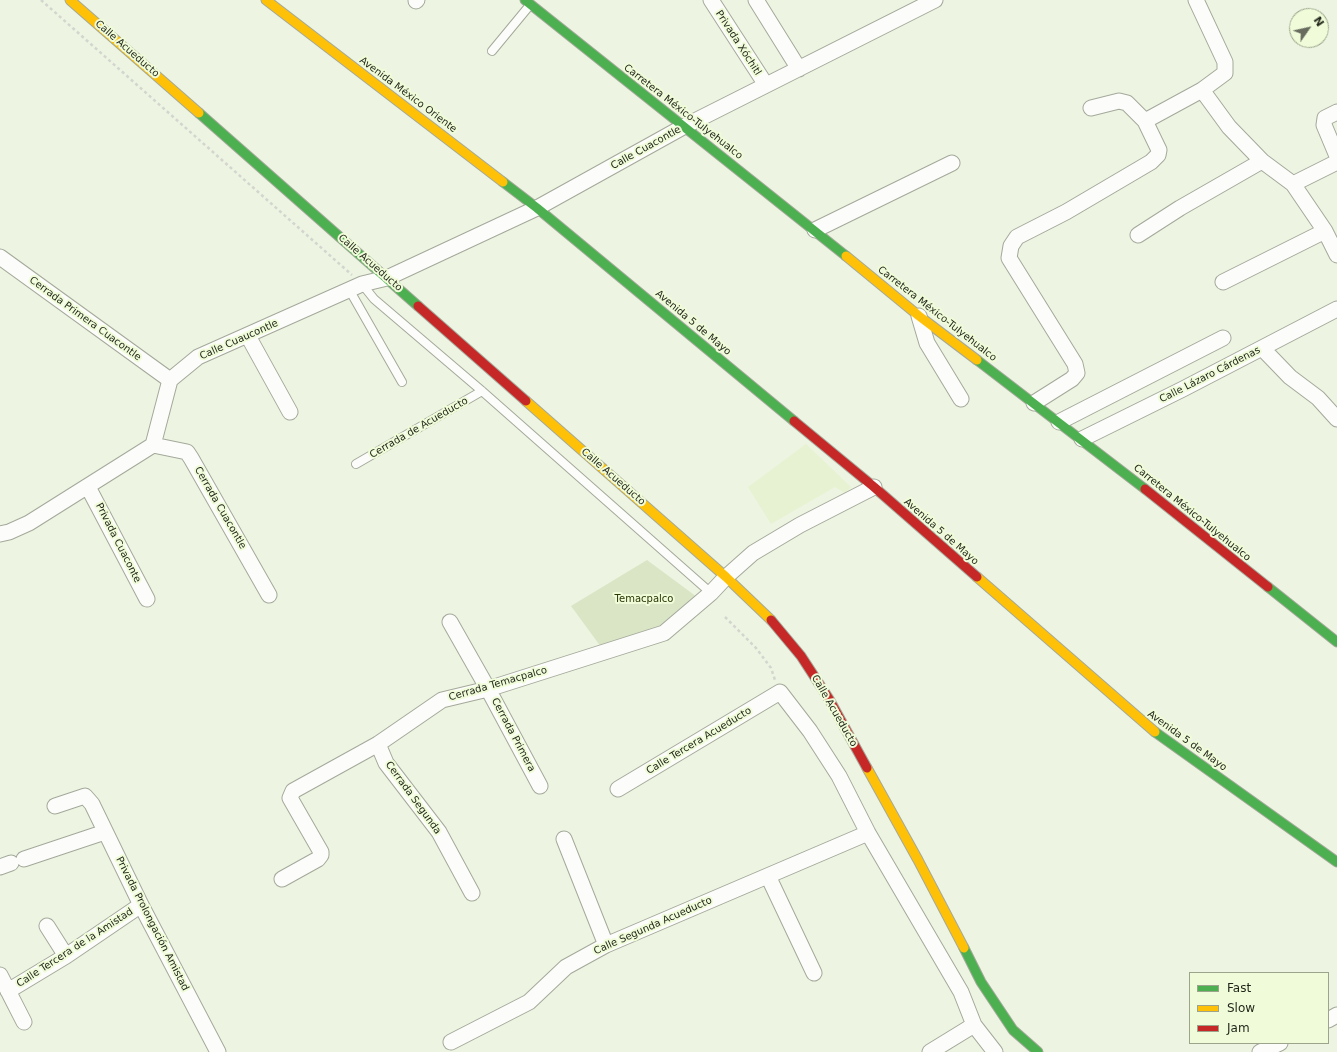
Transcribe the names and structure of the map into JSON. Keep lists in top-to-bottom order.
{
  "streets": {
    "main road": [
      "Calle Acueducto",
      "Avenida México Oriente",
      "Carretera México-Tulyehualco",
      "Avenida 5 de Mayo"
    ],
    "street": [
      "Privada Xóchitl",
      "Calle Cuacontle",
      "Cerrada Primera Cuacontle",
      "Calle Cuaucontle",
      "Calle Lázaro Cárdenas",
      "Cerrada Cuacontle",
      "Privada Cuaconte",
      "Cerrada Temacpalco",
      "Cerrada Primera",
      "Calle Tercera Acueducto",
      "Cerrada Segunda",
      "Privada Prolongación Amistad",
      "Calle Segunda Acueducto",
      "Calle Tercera de la Amistad"
    ],
    "lane": ["Cerrada de Acueducto"]
  },
  "crossings": [
    ["Privada Xóchitl", "Calle Cuacontle"],
    ["Calle Acueducto", "Calle Cuaucontle"],
    ["Calle Acueducto", "Cerrada de Acueducto"],
    ["Calle Acueducto", "Cerrada Temacpalco"],
    ["Avenida México Oriente", "Calle Cuacontle"],
    ["Avenida México Oriente", "Avenida 5 de Mayo"],
    ["Avenida México Oriente", "Calle Cuaucontle"],
    ["Carretera México-Tulyehualco", "Calle Cuacontle"],
    ["Carretera México-Tulyehualco", "Calle Lázaro Cárdenas"],
    ["Calle Cuacontle", "Avenida 5 de Mayo"],
    ["Calle Cuacontle", "Calle Cuaucontle"],
    ["Cerrada Primera Cuacontle", "Calle Cuaucontle"],
    ["Avenida 5 de Mayo", "Calle Cuaucontle"],
    ["Avenida 5 de Mayo", "Cerrada Temacpalco"],
    ["Cerrada Temacpalco", "Cerrada Primera"],
    ["Cerrada Temacpalco", "Cerrada Segunda"],
    ["Privada Prolongación Amistad", "Calle Tercera de la Amistad"]
  ],
  "parks": ["Temacpalco"],
  "legend": ["Fast", "Slow", "Jam"],
  "north": "top right"
}
